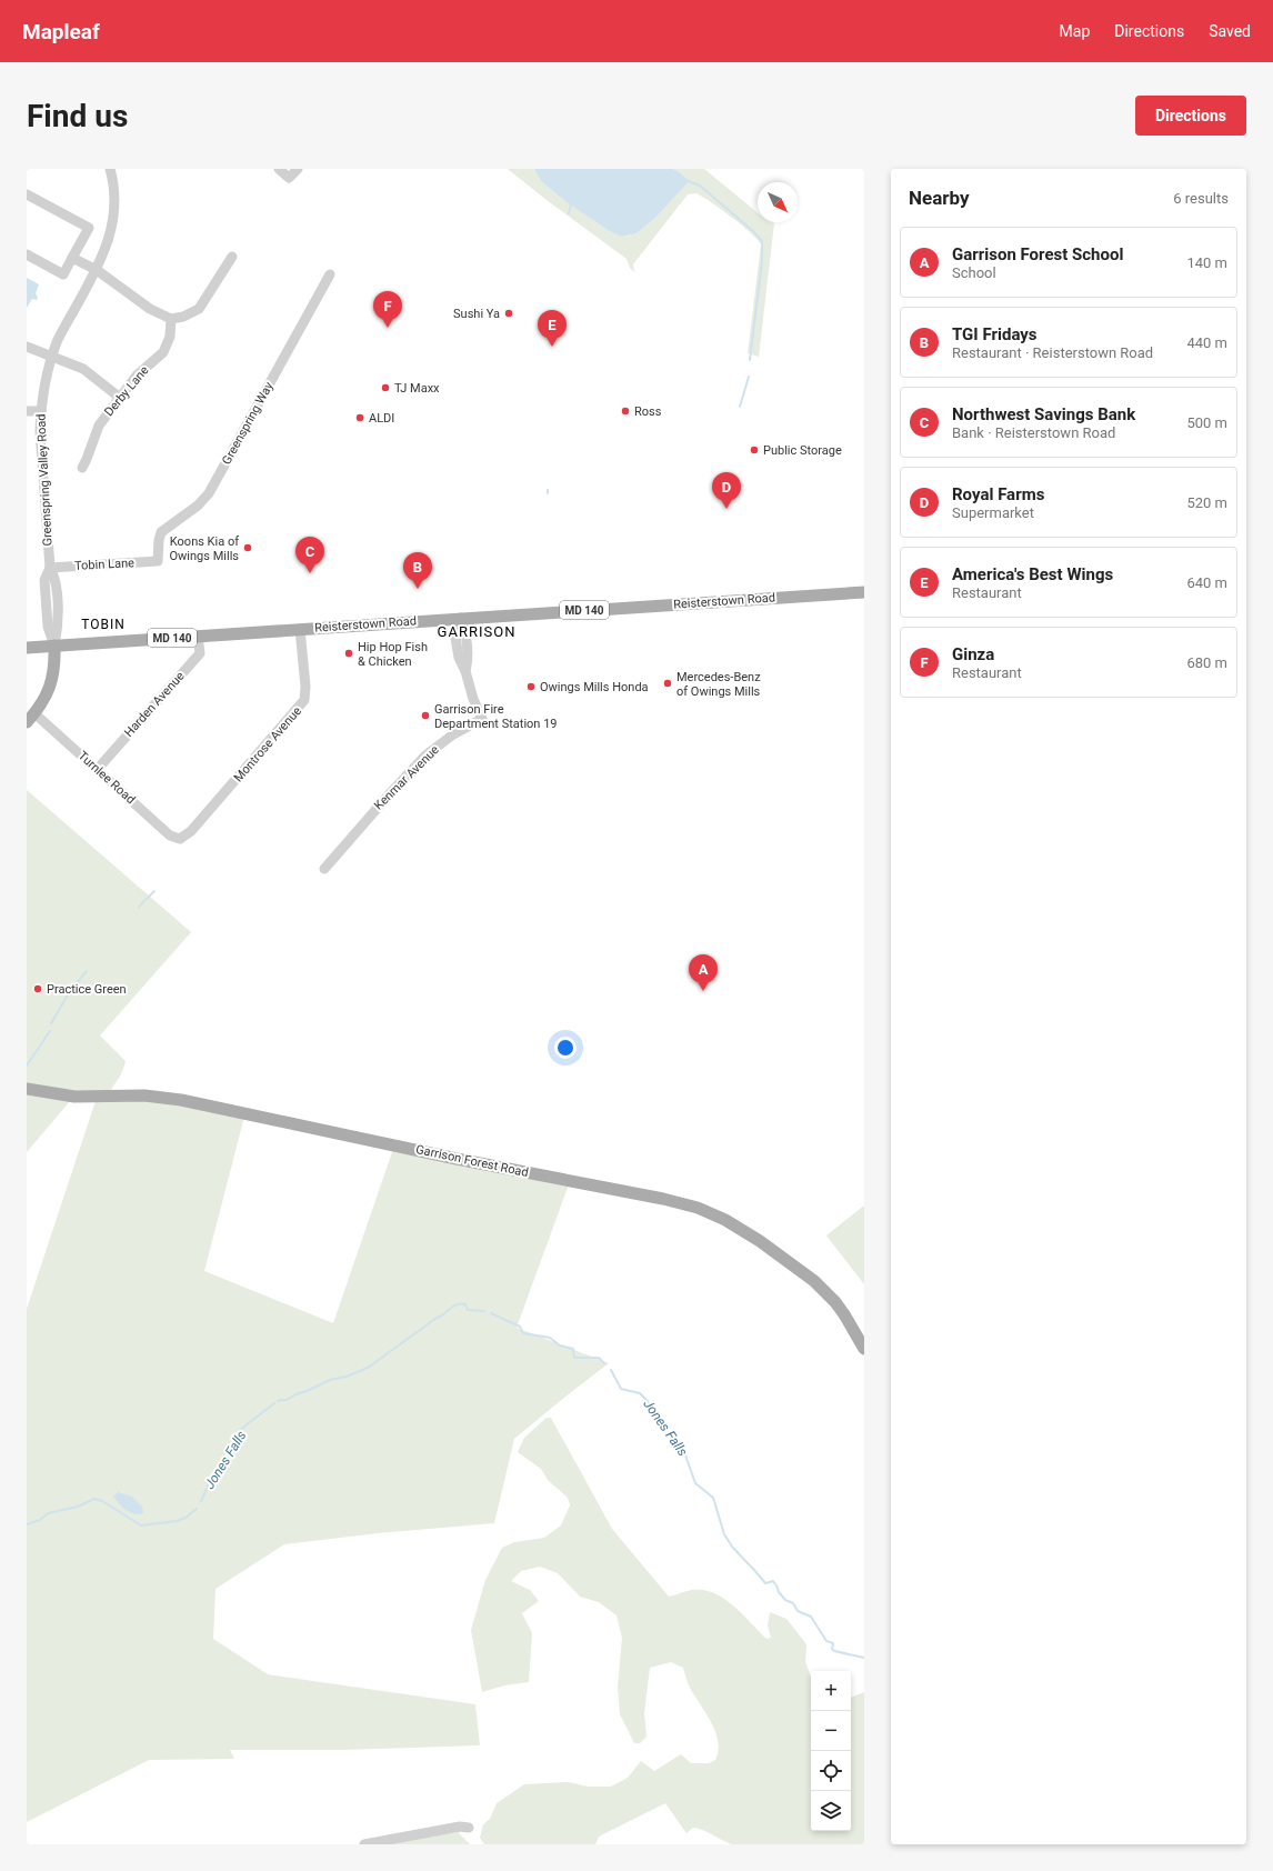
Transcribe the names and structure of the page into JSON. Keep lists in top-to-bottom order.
{
  "streets": {
    "main road": [
      "Greenspring Valley Road",
      "Reisterstown Road",
      "MD 140",
      "Garrison Forest Road"
    ],
    "street": [
      "Derby Lane",
      "Greenspring Way",
      "Tobin Lane",
      "Harden Avenue",
      "Montrose Avenue",
      "Turnlee Road",
      "Kenmar Avenue"
    ]
  },
  "crossings": [
    ["Greenspring Way", "Tobin Lane"],
    ["Greenspring Valley Road", "Tobin Lane"],
    ["Greenspring Valley Road", "Reisterstown Road"],
    ["Greenspring Valley Road", "Turnlee Road"],
    ["Reisterstown Road", "Harden Avenue"],
    ["Reisterstown Road", "Montrose Avenue"],
    ["Reisterstown Road", "Kenmar Avenue"],
    ["Harden Avenue", "Turnlee Road"],
    ["Montrose Avenue", "Turnlee Road"]
  ],
  "districts": ["TOBIN", "GARRISON"],
  "water": ["Jones Falls"],
  "places": [
    "Sushi Ya",
    "TJ Maxx",
    "Ross",
    "ALDI",
    "Public Storage",
    "Koons Kia of Owings Mills",
    "Hip Hop Fish & Chicken",
    "Mercedes-Benz of Owings Mills",
    "Owings Mills Honda",
    "Garrison Fire Department Station 19",
    "Practice Green"
  ],
  "north": "bottom right",
  "page": {
    "header": "Mapleaf",
    "nav": ["Map", "Directions", "Saved"],
    "buttons": "Directions",
    "title": "Find us",
    "heading": ["Nearby", "6 results"],
    "list": [
      {
        "mark": "A",
        "name": "Garrison Forest School",
        "note": "School",
        "value": "140 m"
      },
      {
        "mark": "B",
        "name": "TGI Fridays",
        "note": "Restaurant · Reisterstown Road",
        "value": "440 m"
      },
      {
        "mark": "C",
        "name": "Northwest Savings Bank",
        "note": "Bank · Reisterstown Road",
        "value": "500 m"
      },
      {
        "mark": "D",
        "name": "Royal Farms",
        "note": "Supermarket",
        "value": "520 m"
      },
      {
        "mark": "E",
        "name": "America's Best Wings",
        "note": "Restaurant",
        "value": "640 m"
      },
      {
        "mark": "F",
        "name": "Ginza",
        "note": "Restaurant",
        "value": "680 m"
      }
    ],
    "pins": [
      "F",
      "E",
      "D",
      "C",
      "B",
      "A"
    ],
    "map_buttons": ["+", "−"]
  }
}
